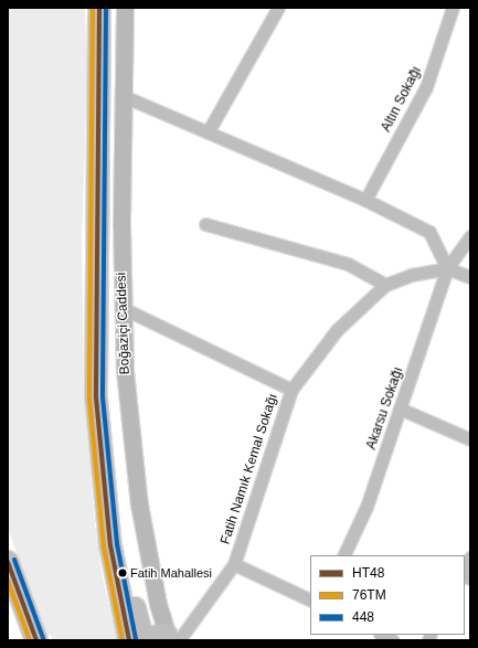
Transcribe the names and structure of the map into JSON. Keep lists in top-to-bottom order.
{
  "streets": {
    "main road": ["Boğaziçi Caddesi"],
    "street": ["Altın Sokağı", "Akarsu Sokağı", "Fatih Namık Kemal Sokağı"]
  },
  "crossings": [
    ["Boğaziçi Caddesi", "Fatih Namık Kemal Sokağı"],
    ["Akarsu Sokağı", "Fatih Namık Kemal Sokağı"]
  ],
  "places": ["Fatih Mahallesi"],
  "lines": ["transit line HT48", "transit line 76TM", "transit line 448"],
  "legend": ["HT48", "76TM", "448"]
}
